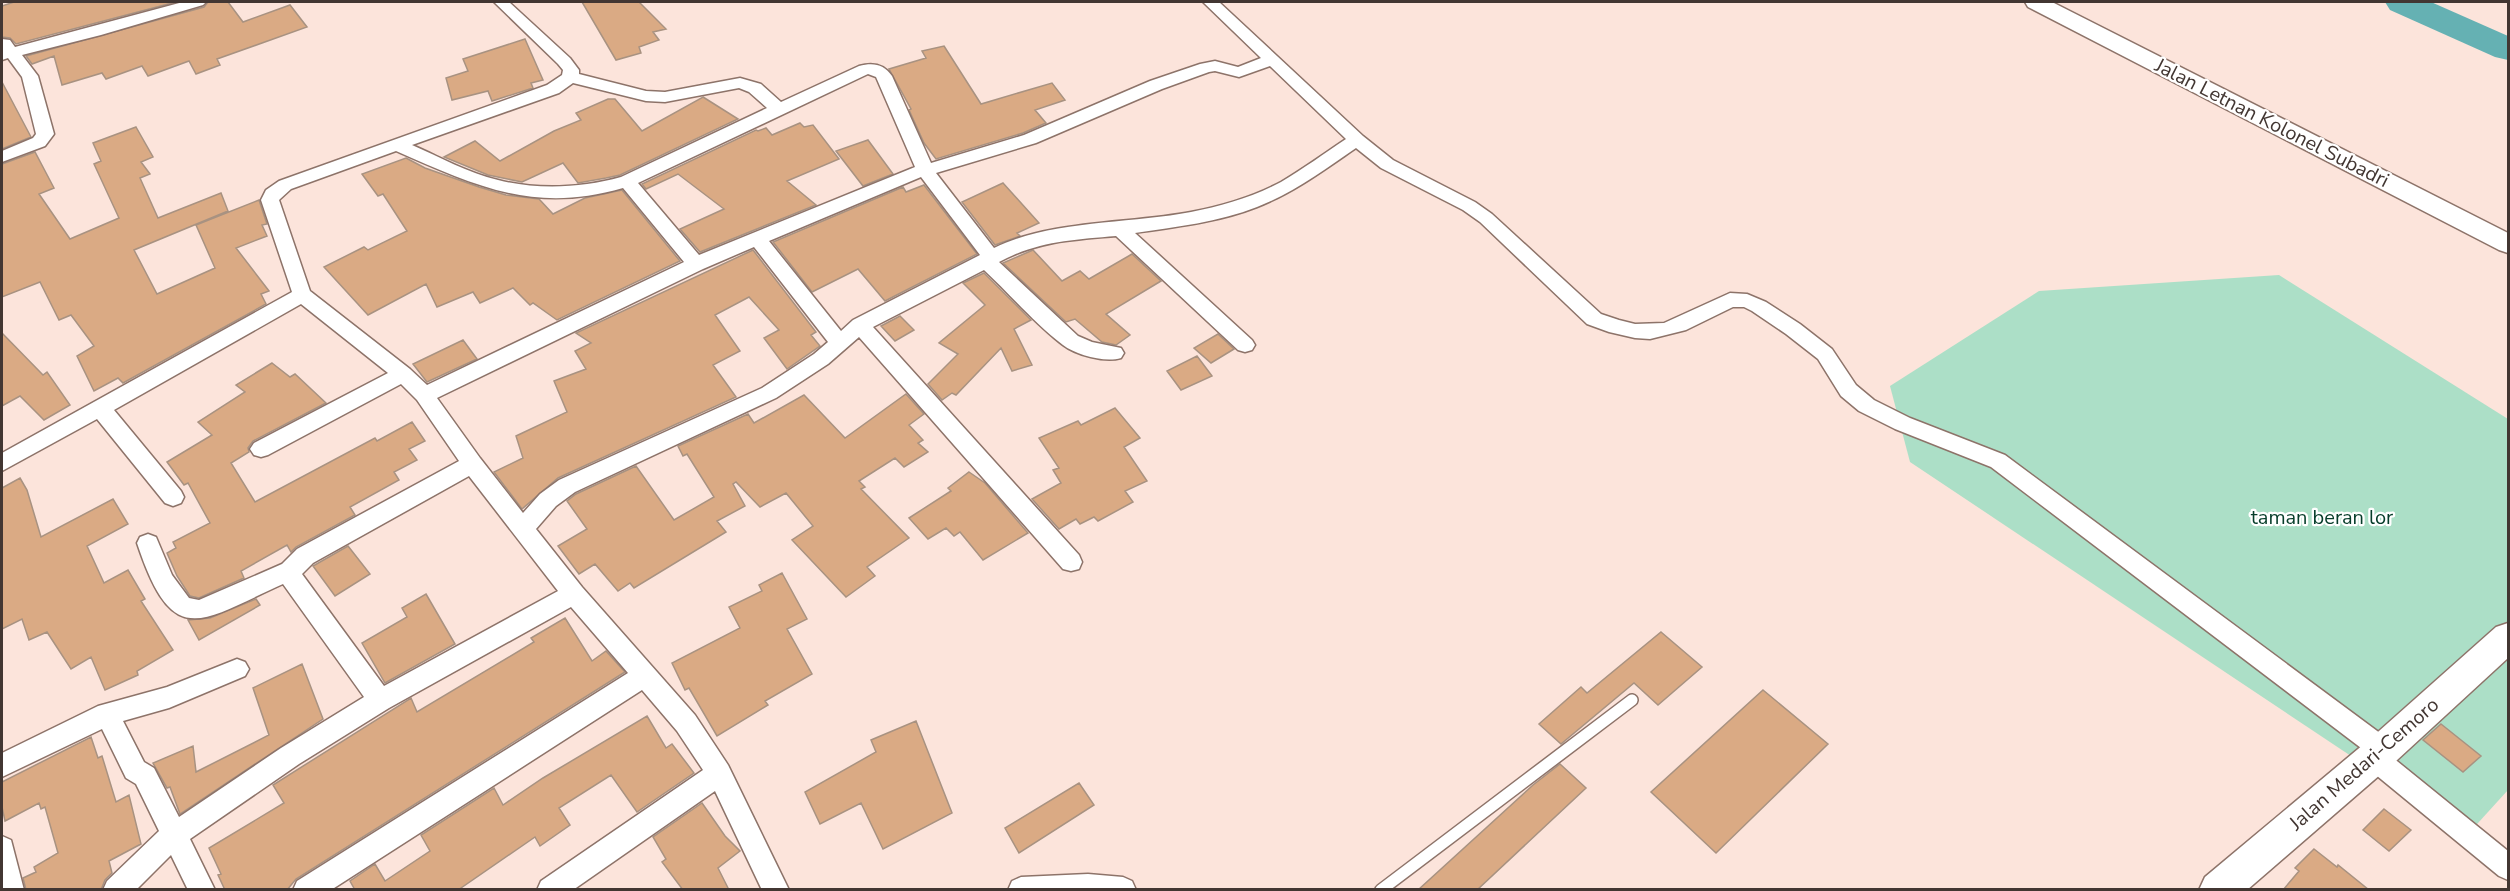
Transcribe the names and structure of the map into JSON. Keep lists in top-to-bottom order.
{
  "streets": {
    "main road": ["Jalan Letnan Kolonel Subadri", "Jalan Medari-Cemoro"]
  },
  "parks": ["taman beran lor"]
}
